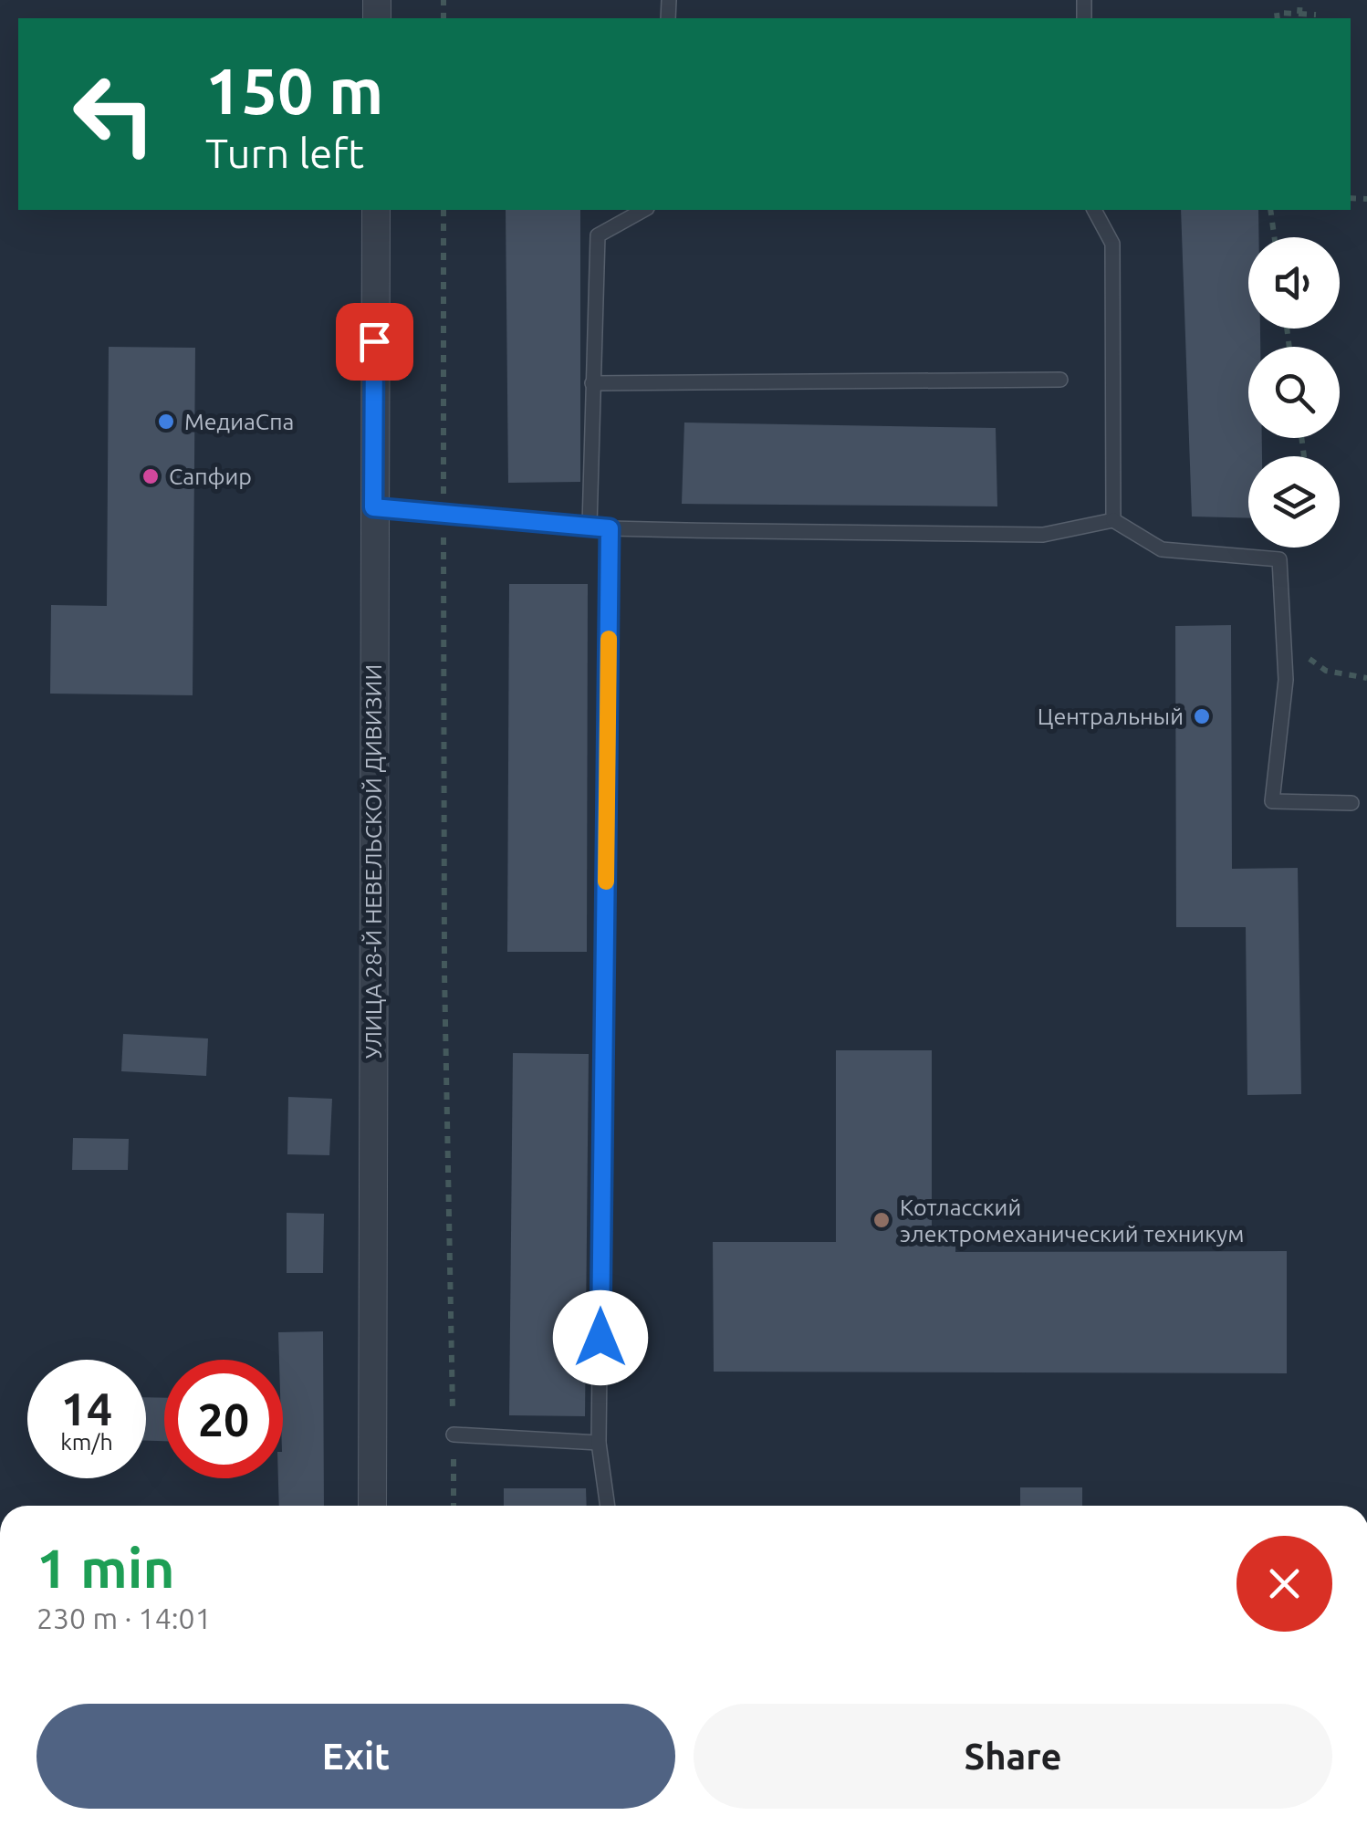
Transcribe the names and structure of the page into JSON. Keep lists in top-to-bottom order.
{
  "streets": {
    "street": ["УЛИЦА 28-Й НЕВЕЛЬСКОЙ ДИВИЗИИ"]
  },
  "places": [
    "МедиаСпа",
    "Сапфир",
    "Центральный",
    "Котласский электромеханический техникум"
  ],
  "page": {
    "turn": ["150 m", "Turn left"],
    "speed": "14 km/h",
    "limit": "20",
    "heading": ["1 min", "230 m · 14:01"],
    "buttons": ["Exit", "Share"]
  }
}
